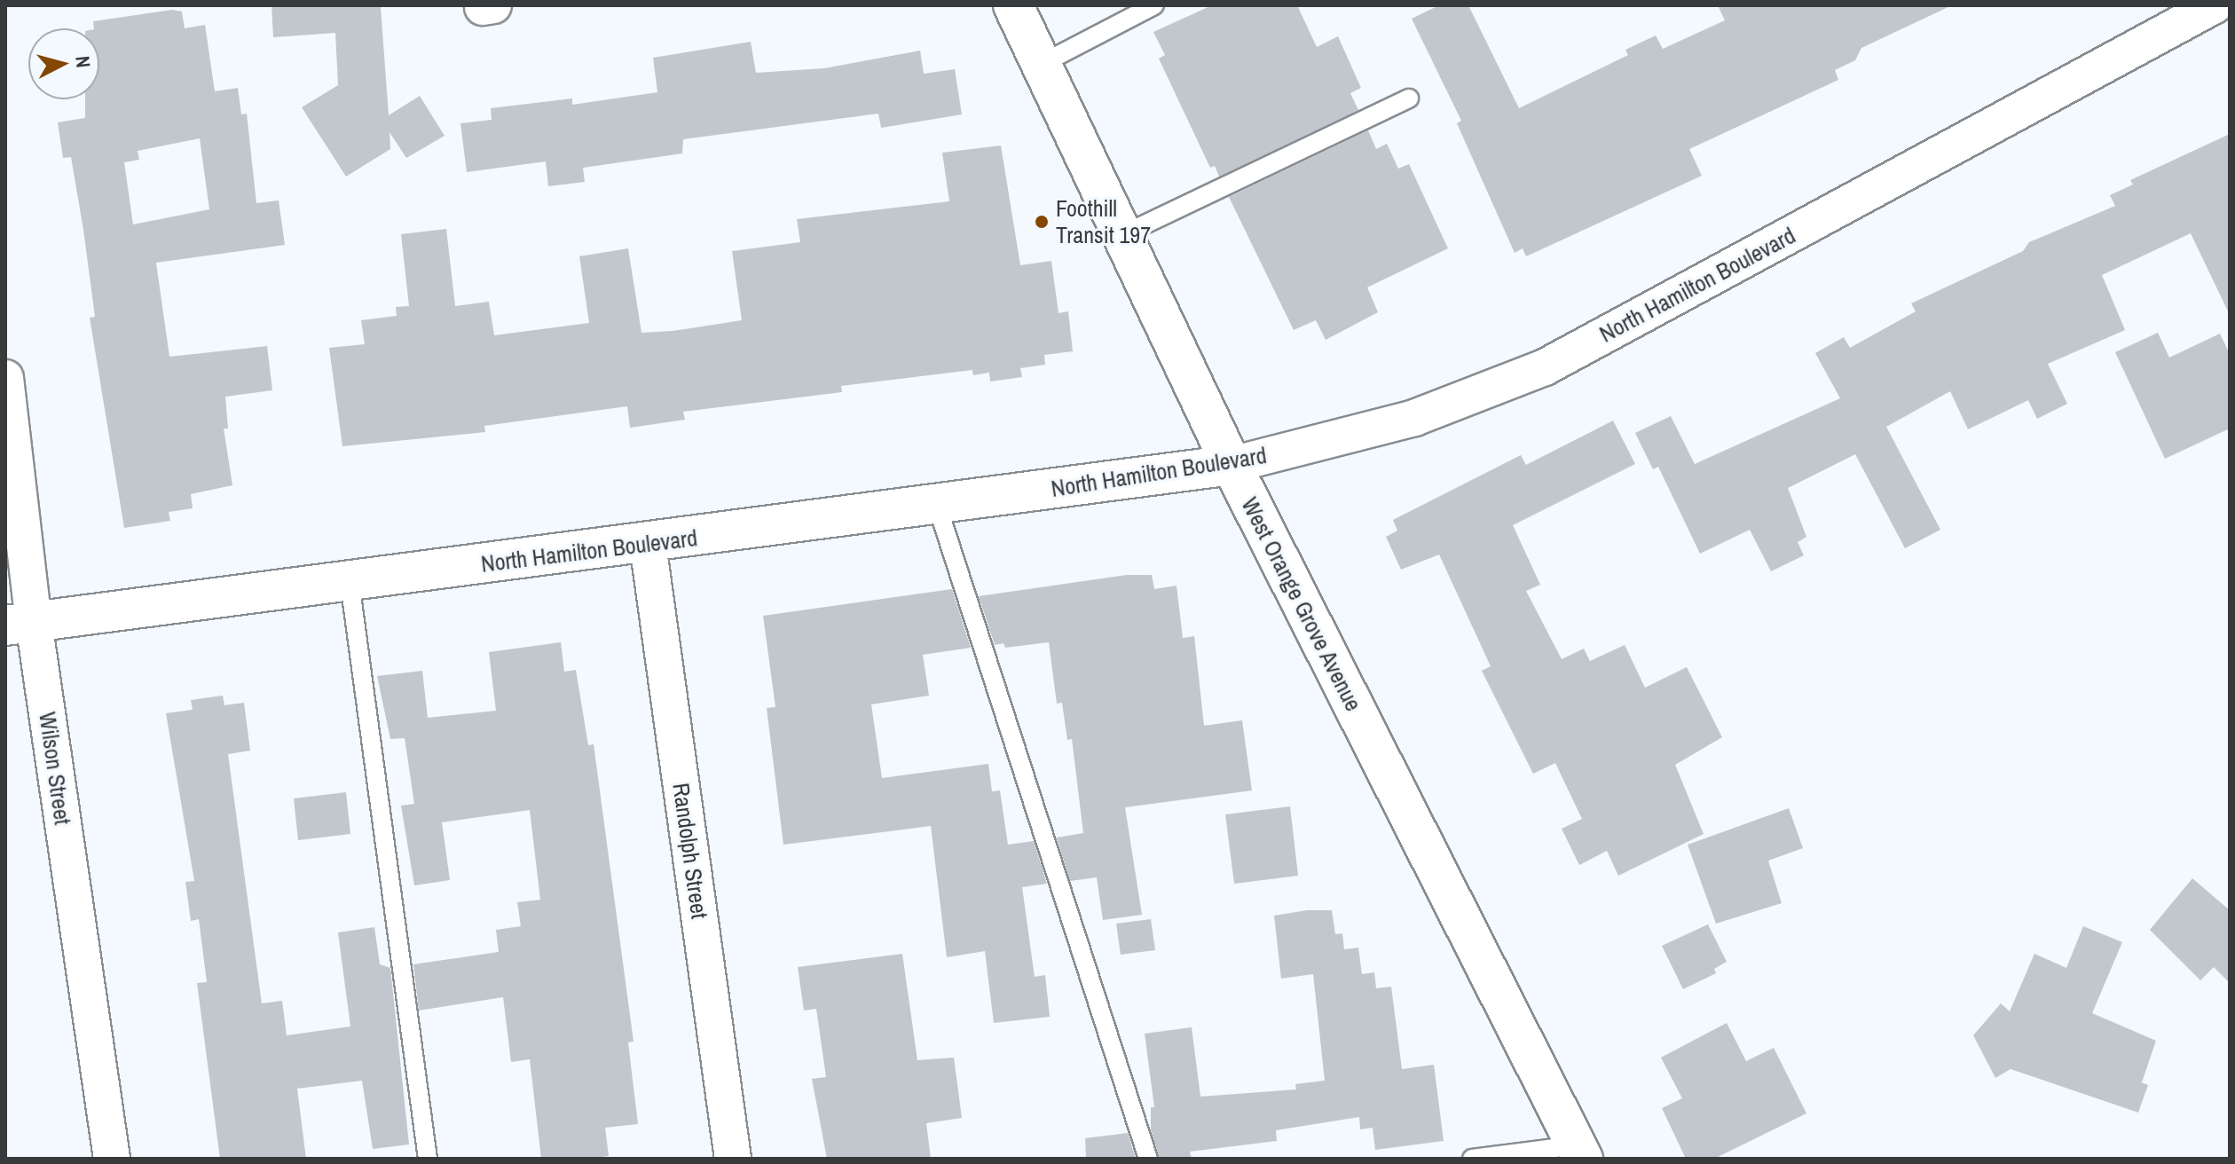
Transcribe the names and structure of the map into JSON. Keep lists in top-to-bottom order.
{
  "streets": {
    "street": [
      "North Hamilton Boulevard",
      "West Orange Grove Avenue",
      "Wilson Street",
      "Randolph Street"
    ]
  },
  "crossings": [
    ["North Hamilton Boulevard", "West Orange Grove Avenue"],
    ["North Hamilton Boulevard", "Wilson Street"],
    ["North Hamilton Boulevard", "Randolph Street"]
  ],
  "places": ["Foothill Transit 197"],
  "north": "right"
}
